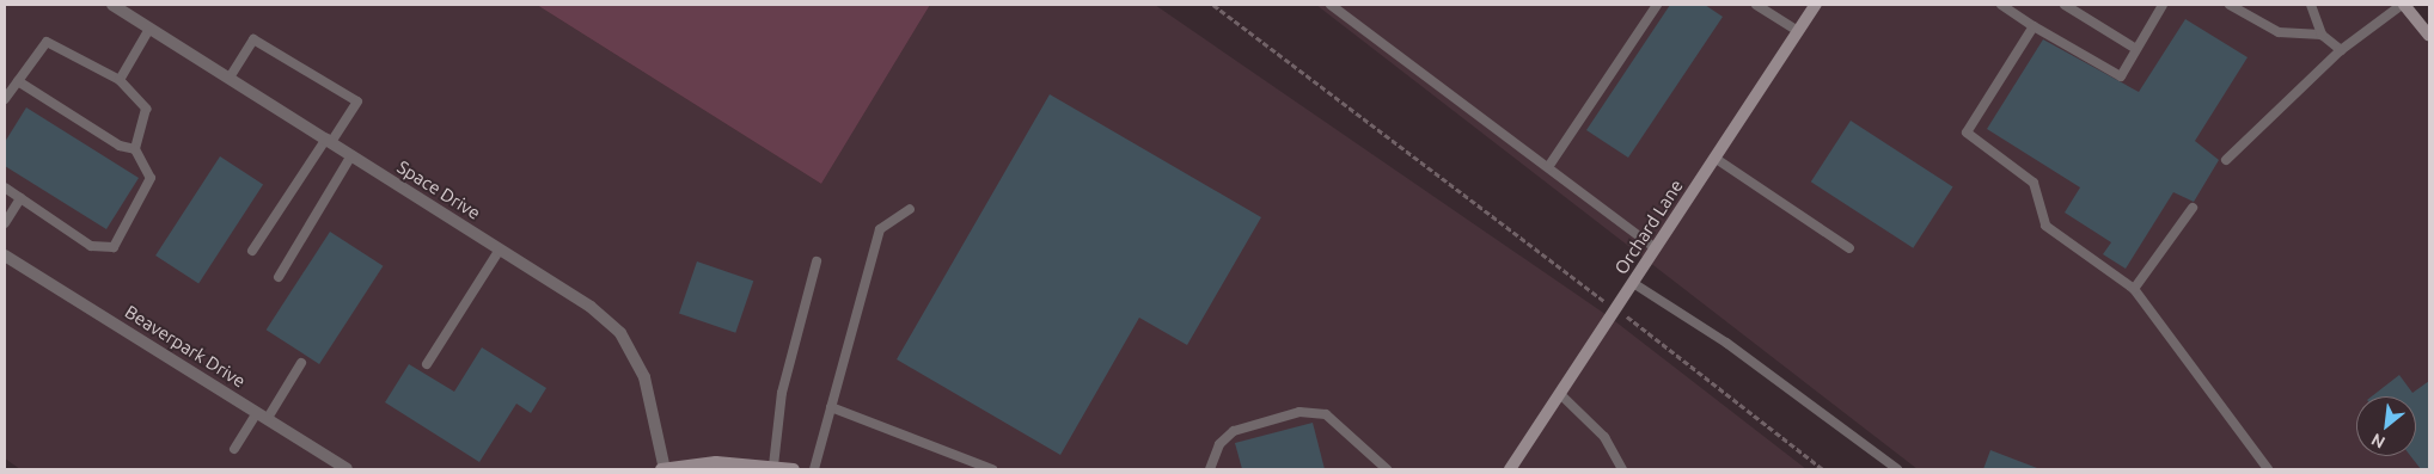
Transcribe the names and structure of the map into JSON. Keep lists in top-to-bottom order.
{
  "streets": {
    "main road": ["Orchard Lane"],
    "street": ["Space Drive", "Beaverpark Drive"]
  },
  "north": "bottom left"
}
